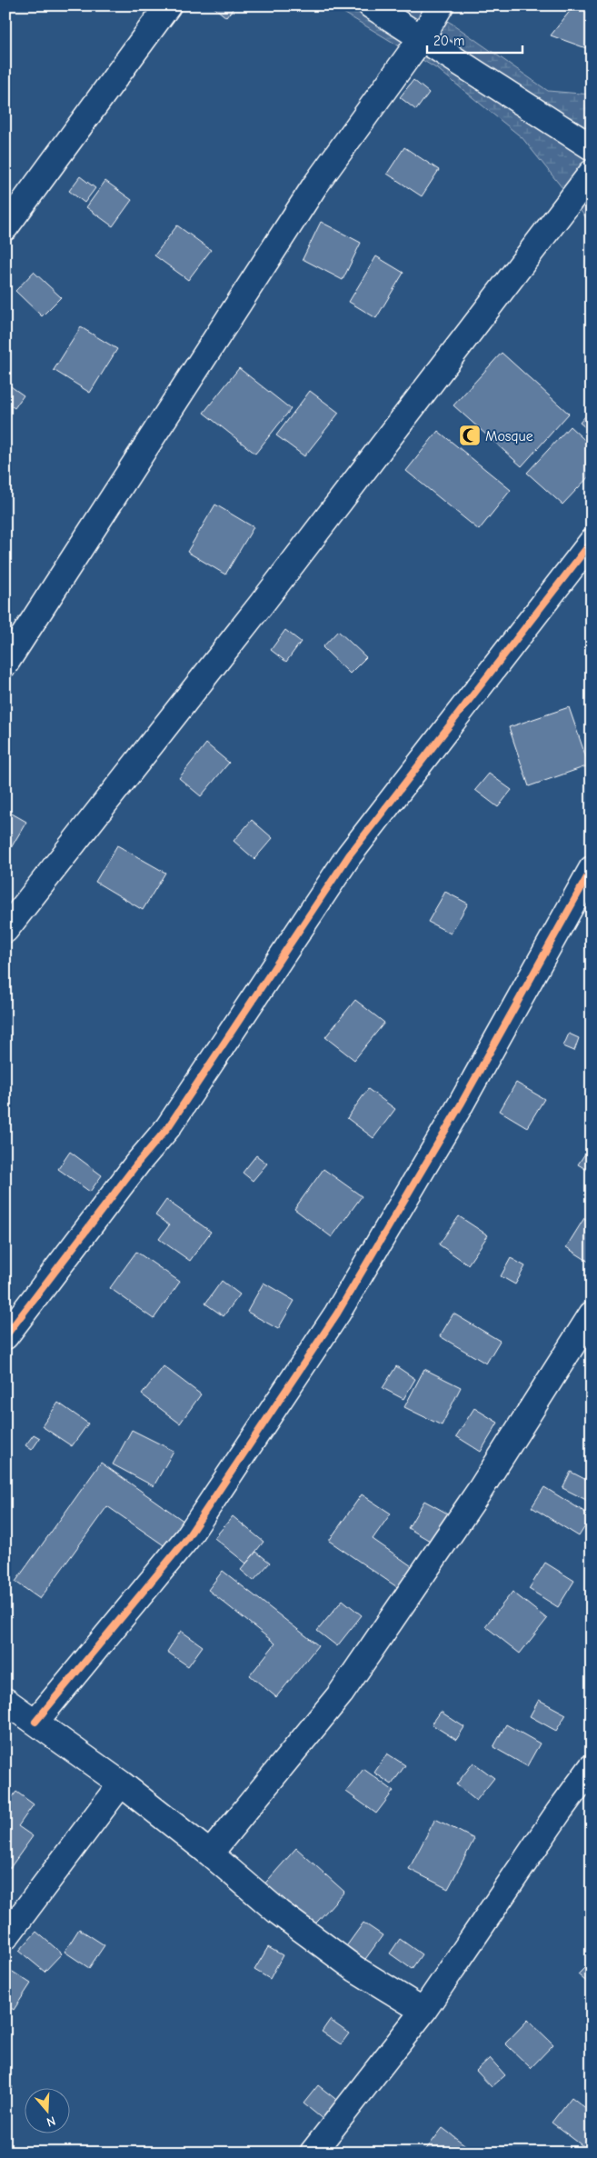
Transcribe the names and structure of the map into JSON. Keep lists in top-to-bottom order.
{
  "places": {
    "mosque": ["Mosque"]
  },
  "scale_bar": "20 m",
  "north": "bottom"
}
